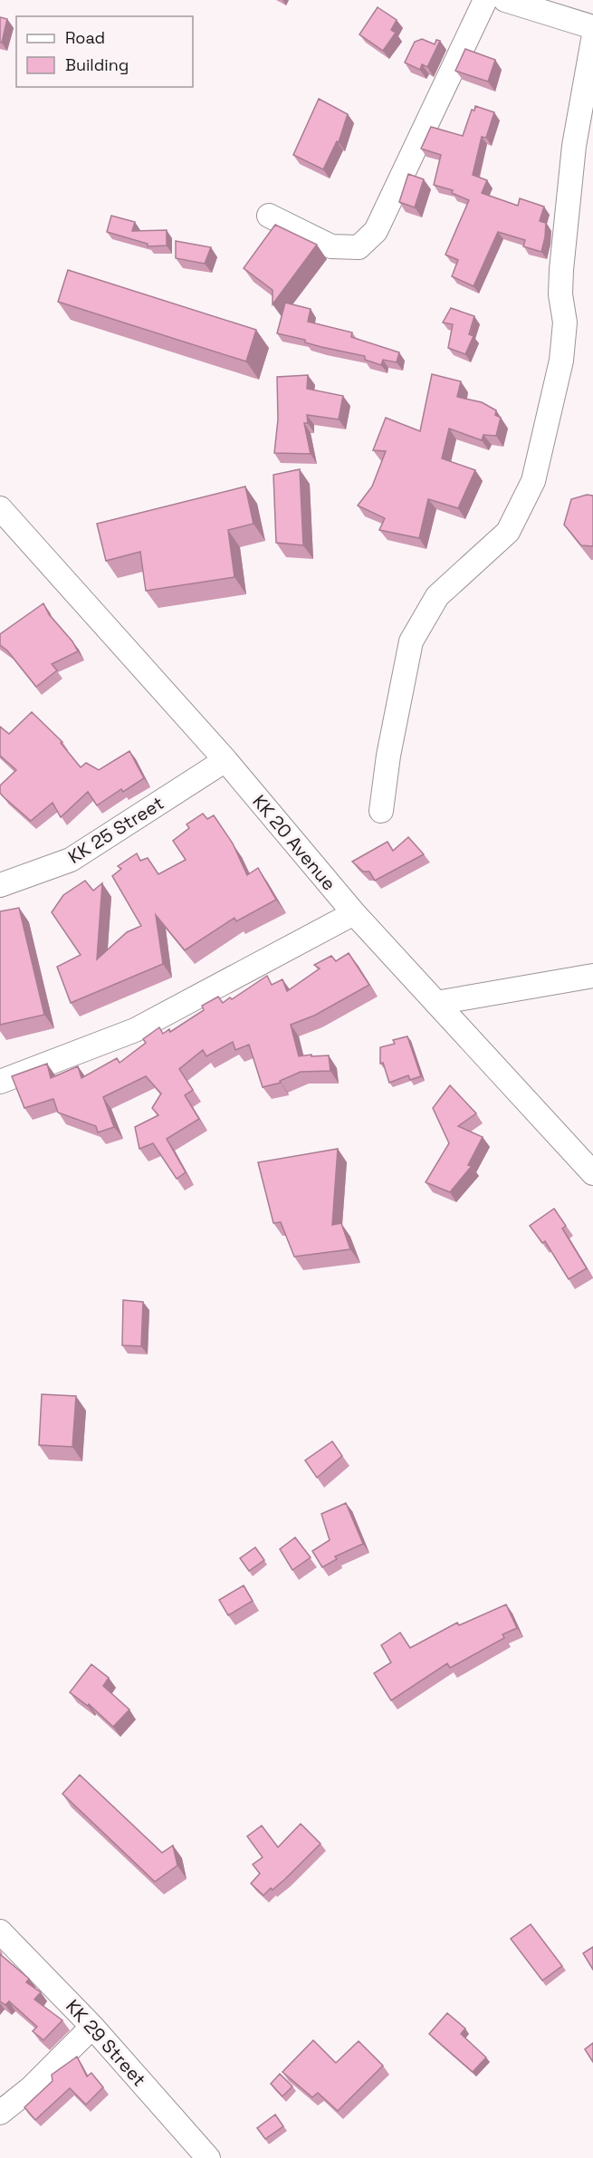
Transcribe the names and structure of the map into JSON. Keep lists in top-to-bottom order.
{
  "streets": {
    "street": ["KK 25 Street", "KK 20 Avenue", "KK 29 Street"]
  },
  "crossings": [
    ["KK 25 Street", "KK 20 Avenue"]
  ],
  "legend": ["Road", "Building"]
}
